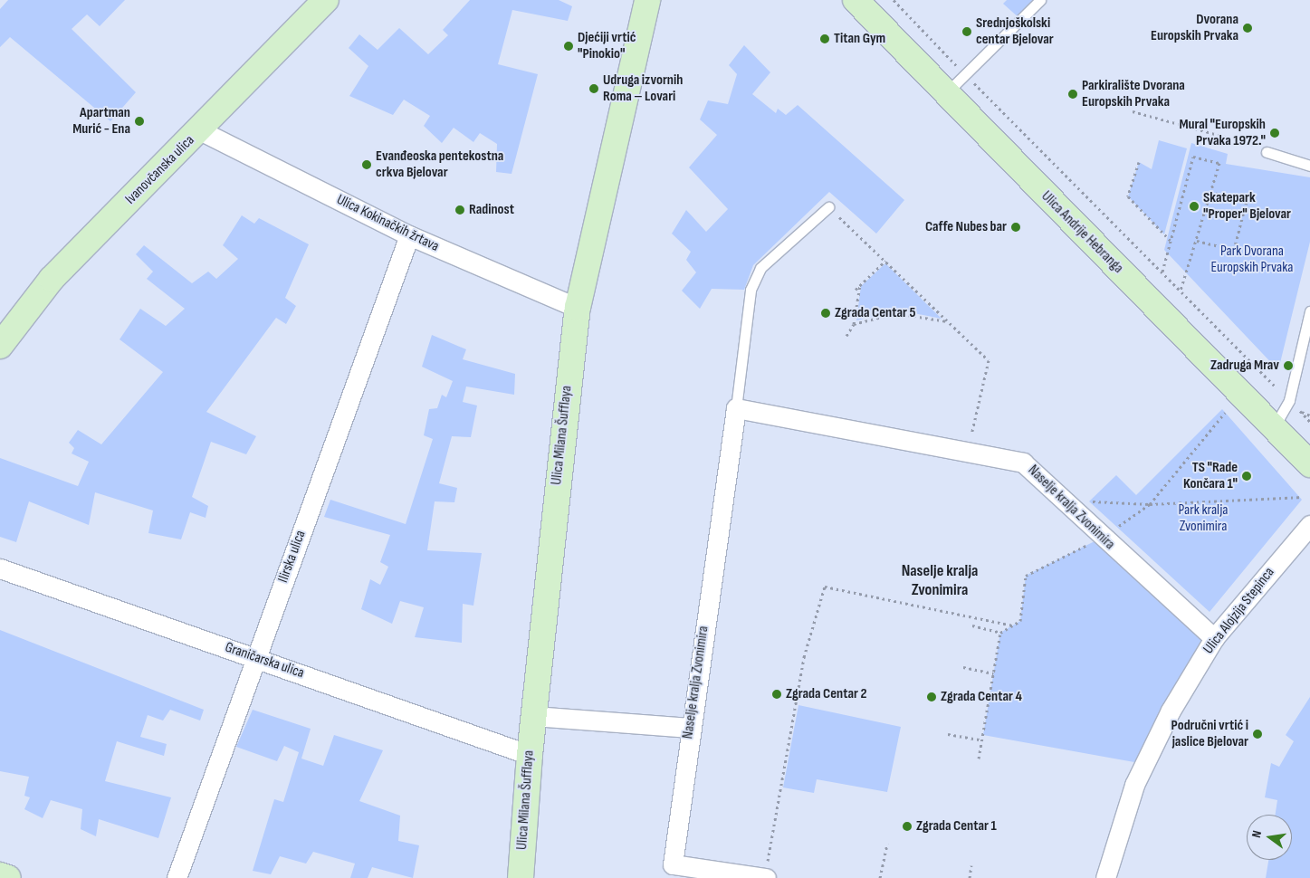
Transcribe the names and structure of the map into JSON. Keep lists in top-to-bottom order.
{
  "streets": {
    "street": [
      "Ivanovčanska ulica",
      "Ulica Kokinačkih žrtava",
      "Ulica Andrije Hebranga",
      "Ulica Milana Šufflaya",
      "Naselje kralja Zvonimira",
      "Ilirska ulica",
      "Ulica Alojzija Stepinca",
      "Graničarska ulica"
    ]
  },
  "crossings": [
    ["Ivanovčanska ulica", "Ulica Kokinačkih žrtava"],
    ["Ulica Kokinačkih žrtava", "Ulica Milana Šufflaya"],
    ["Ulica Kokinačkih žrtava", "Ilirska ulica"],
    ["Ulica Milana Šufflaya", "Graničarska ulica"],
    ["Naselje kralja Zvonimira", "Ulica Alojzija Stepinca"],
    ["Ilirska ulica", "Graničarska ulica"]
  ],
  "districts": ["Naselje kralja Zvonimira"],
  "parks": ["Park Dvorana Europskih Prvaka", "Park kralja Zvonimira"],
  "places": [
    "Dvorana Europskih Prvaka",
    "Srednjoškolski centar Bjelovar",
    "Titan Gym",
    "Djećiji vrtić \"Pinokio\"",
    "Udruga izvornih Roma – Lovari",
    "Parkiralište Dvorana Europskih Prvaka",
    "Apartman Murić - Ena",
    "Mural \"Europskih Prvaka 1972.\"",
    "Evanđeoska pentekostna crkva Bjelovar",
    "Skatepark \"Proper\" Bjelovar",
    "Radinost",
    "Caffe Nubes bar",
    "Zgrada Centar 5",
    "Zadruga Mrav",
    "TS \"Rade Končara 1\"",
    "Zgrada Centar 2",
    "Zgrada Centar 4",
    "Područni vrtić i jaslice Bjelovar",
    "Zgrada Centar 1"
  ],
  "north": "left"
}
